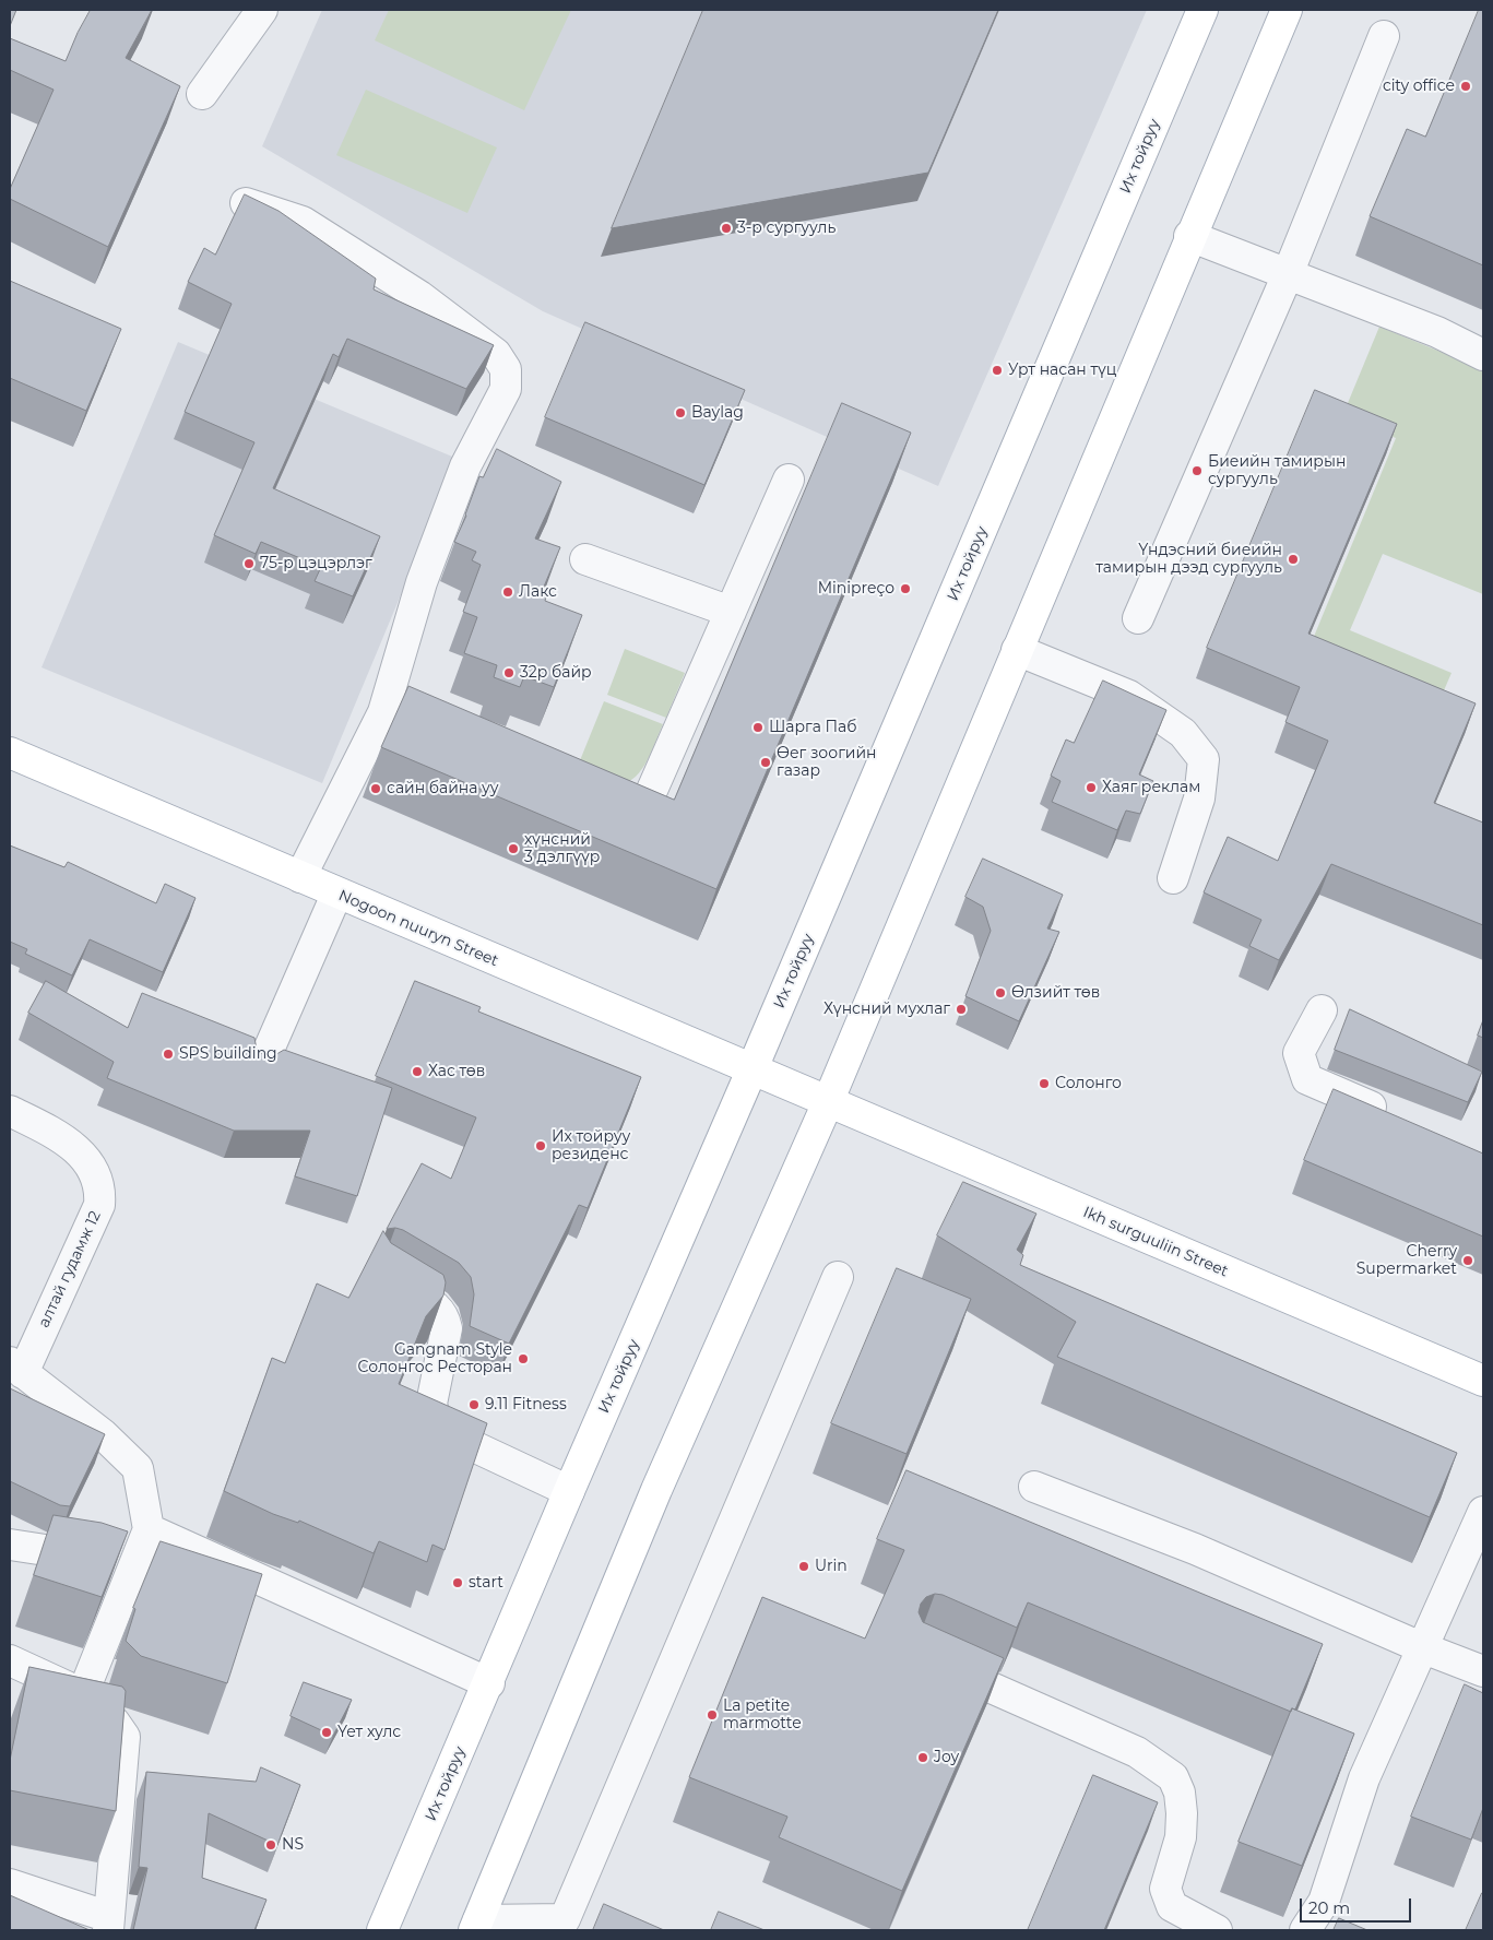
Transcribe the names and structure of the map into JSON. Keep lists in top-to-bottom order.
{
  "streets": {
    "main road": ["Их тойруу", "Nogoon nuuryn Street", "Ikh surguuliin Street"],
    "street": ["алтай гудамж 12"]
  },
  "crossings": [
    ["Их тойруу", "Nogoon nuuryn Street"],
    ["Nogoon nuuryn Street", "Ikh surguuliin Street"]
  ],
  "places": [
    "city office",
    "3-р сургууль",
    "Урт насан түц",
    "Baylag",
    "Биеийн тамирын сургууль",
    "Үндэсний биеийн тамирын дээд сургууль",
    "75-р цэцэрлэг",
    "Minipreço",
    "Лакс",
    "32р байр",
    "Шарга Паб",
    "Өег зоогийн газар",
    "Хаяг реклам",
    "сайн байна уу",
    "хүнсний 3 дэлгүүр",
    "Өлзийт төв",
    "Хүнсний мухлаг",
    "SPS building",
    "Хас төв",
    "Солонго",
    "Их тойруу резиденс",
    "Cherry Supermarket",
    "Gangnam Style Cолонгос Pесторан",
    "9.11 Fitness",
    "Urin",
    "start",
    "La petite marmotte",
    "Үет хулс",
    "Joy",
    "NS"
  ],
  "scale_bar": "20 m"
}
